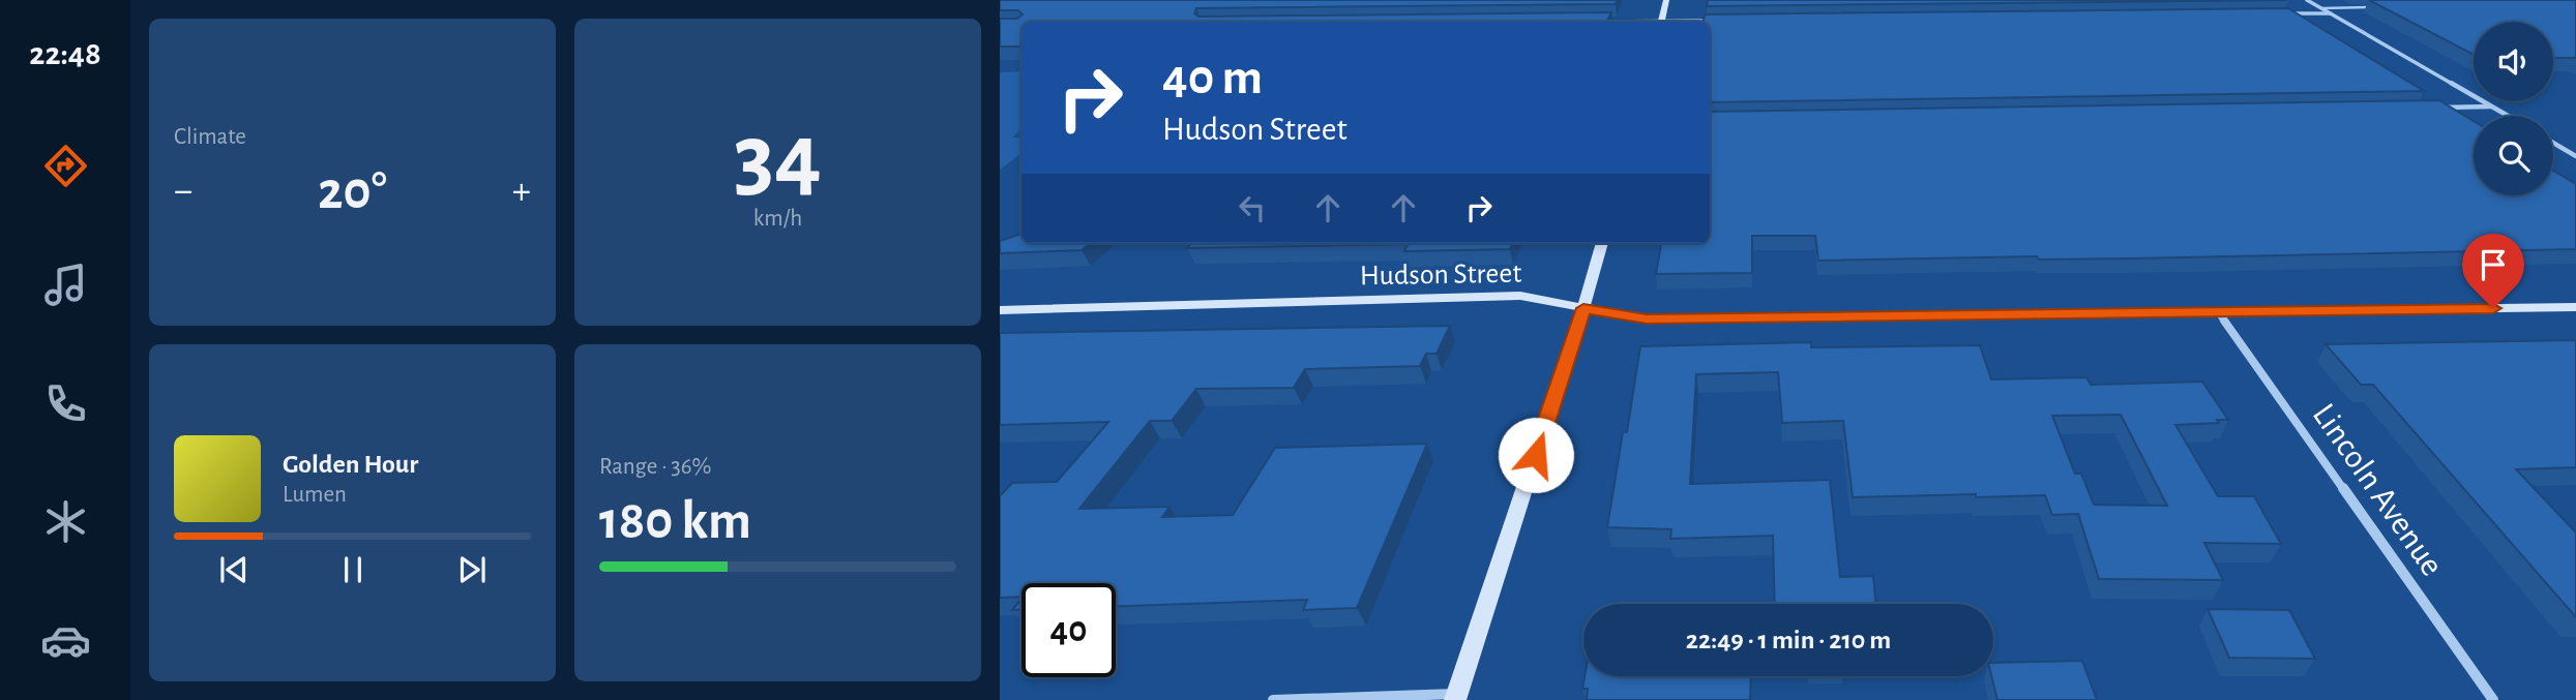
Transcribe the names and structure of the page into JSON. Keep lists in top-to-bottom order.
{
  "streets": {
    "street": ["Hudson Street", "Lincoln Avenue"]
  },
  "crossings": [
    ["Hudson Street", "Lincoln Avenue"]
  ],
  "page": {
    "tabs": "22:48",
    "tile": [
      "Climate",
      ["34", "km/h"],
      ["Range · 36%", "180 km"]
    ],
    "turn": ["40 m", "Hudson Street"],
    "heat": ["−", "20°", "+"],
    "song": ["Golden Hour", "Lumen"],
    "limit": "40",
    "trip": "22:49 · 1 min · 210 m"
  }
}
